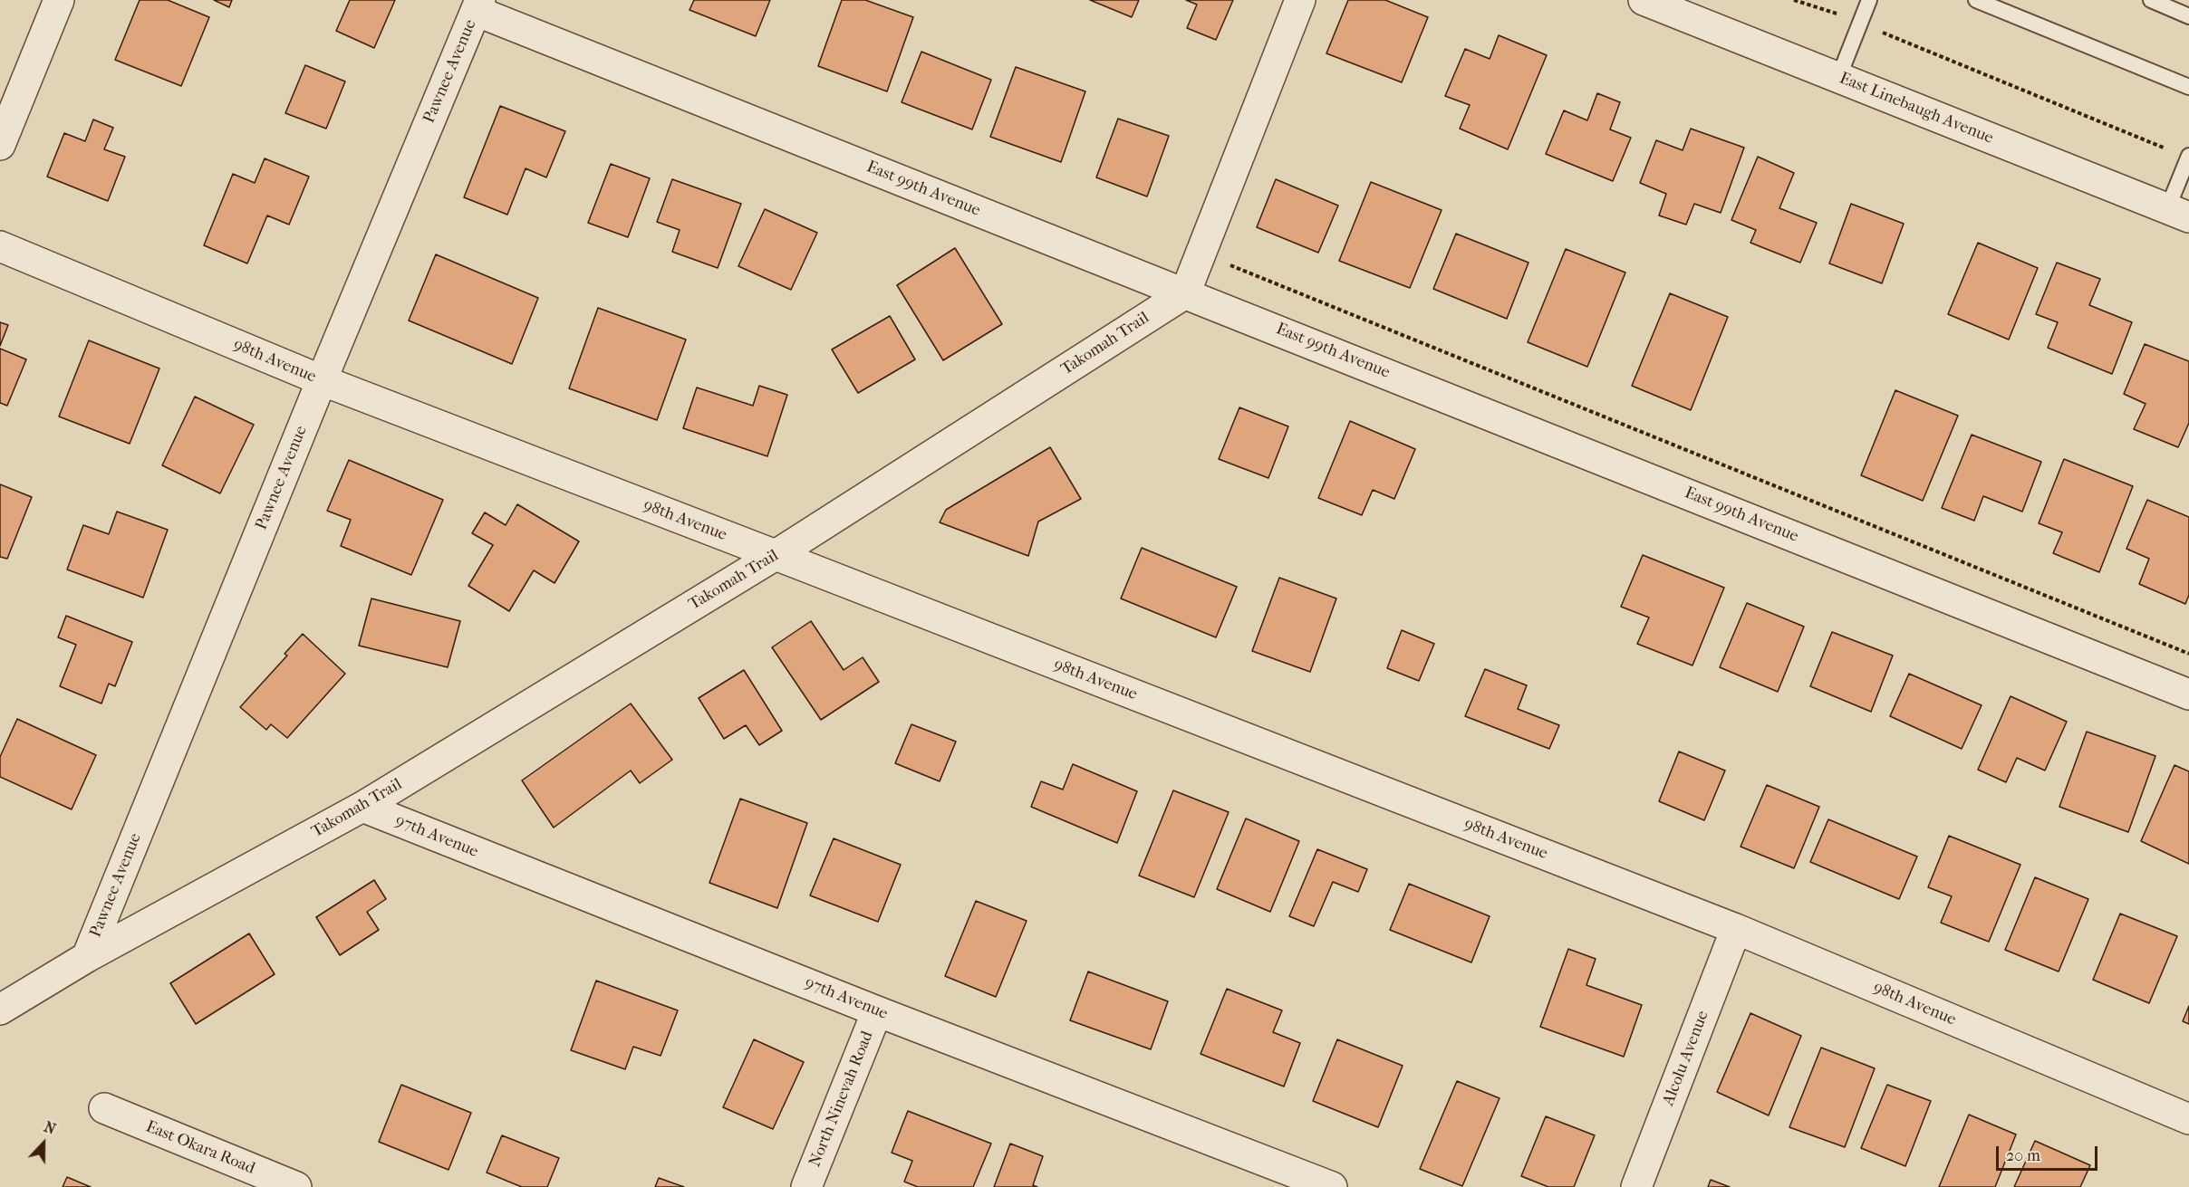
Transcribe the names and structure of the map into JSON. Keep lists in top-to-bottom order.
{
  "streets": {
    "street": [
      "Pawnee Avenue",
      "East Linebaugh Avenue",
      "East 99th Avenue",
      "Takomah Trail",
      "98th Avenue",
      "97th Avenue",
      "Alcolu Avenue",
      "North Ninevah Road",
      "East Okara Road"
    ]
  },
  "crossings": [
    ["Pawnee Avenue", "East 99th Avenue"],
    ["Pawnee Avenue", "Takomah Trail"],
    ["Pawnee Avenue", "98th Avenue"],
    ["East 99th Avenue", "Takomah Trail"],
    ["Takomah Trail", "98th Avenue"],
    ["Takomah Trail", "97th Avenue"],
    ["98th Avenue", "Alcolu Avenue"],
    ["97th Avenue", "North Ninevah Road"]
  ],
  "scale_bar": "20 m",
  "north": "top"
}
